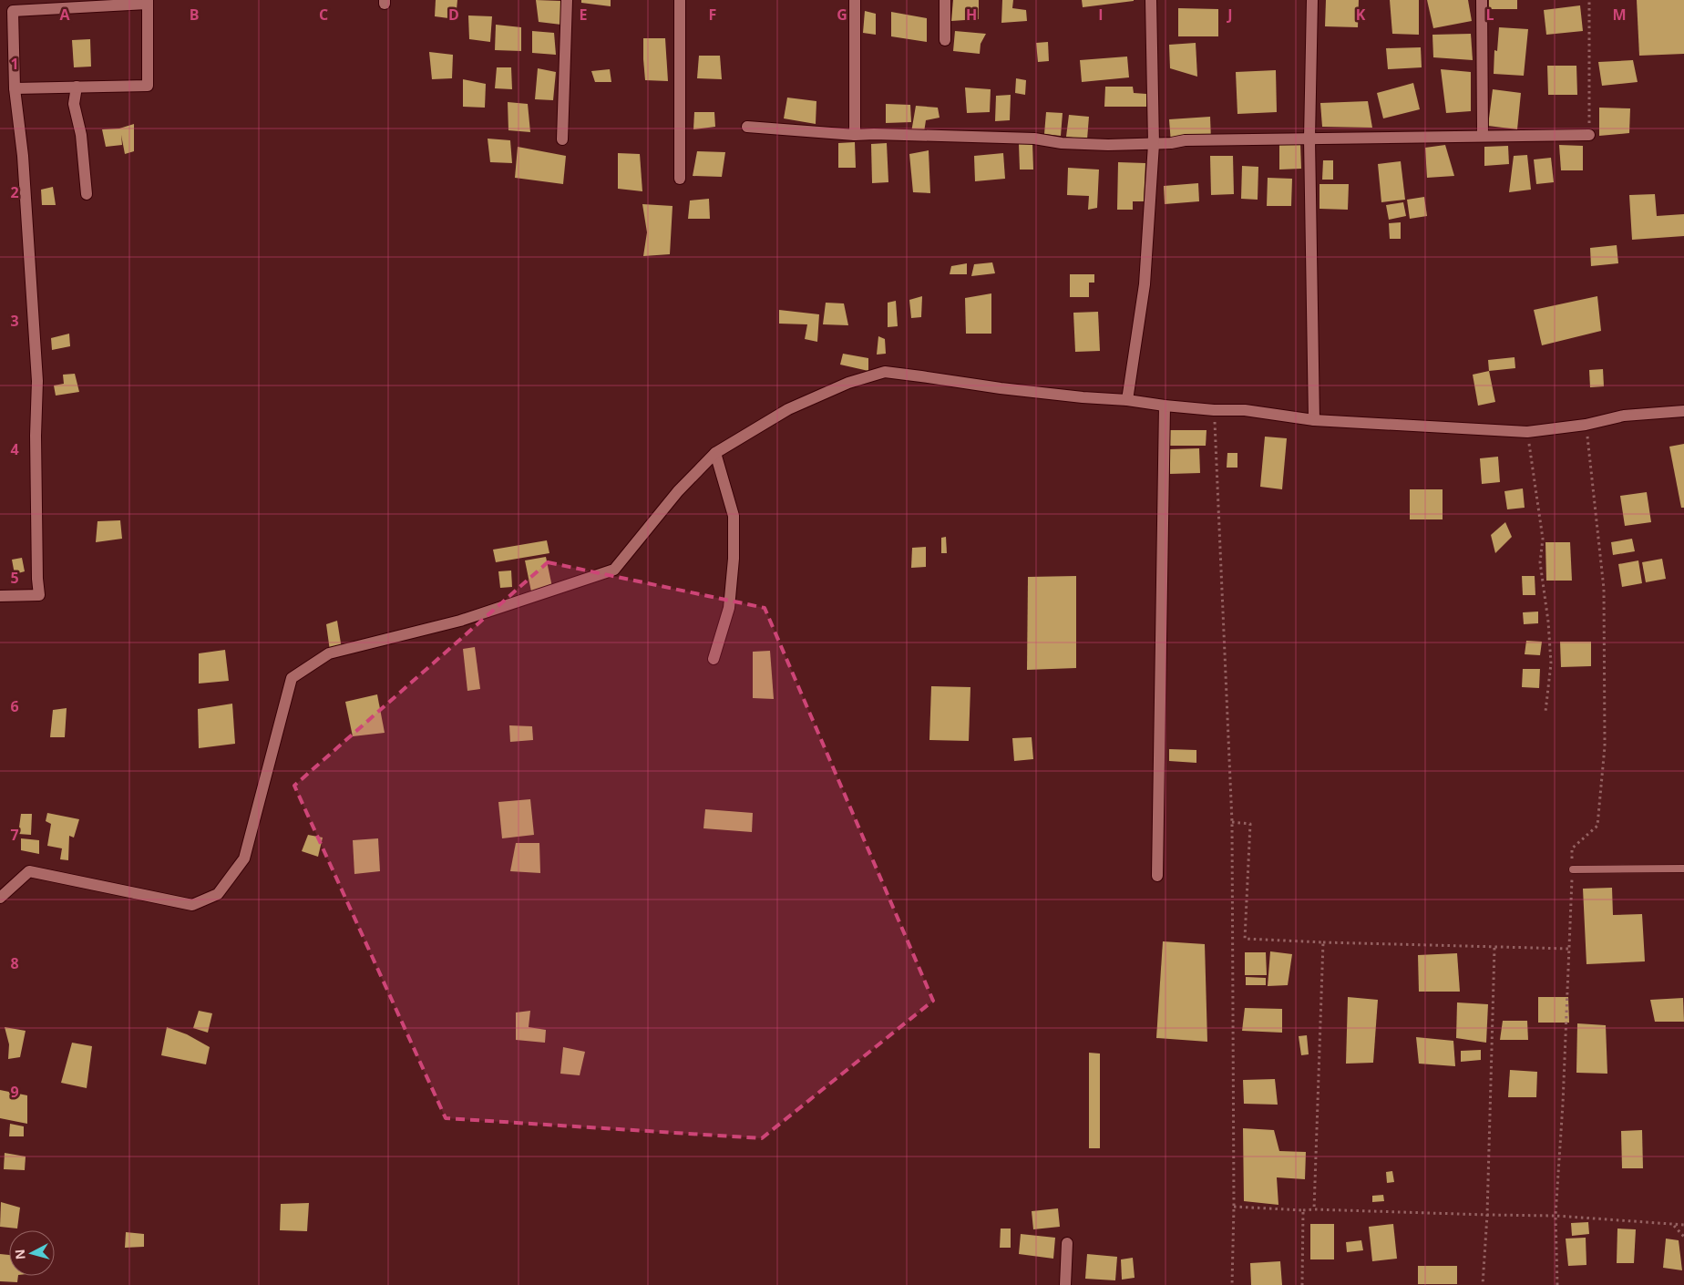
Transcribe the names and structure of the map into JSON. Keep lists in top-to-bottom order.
{
  "north": "left",
  "grid": {
    "columns": [
      "A",
      "B",
      "C",
      "D",
      "E",
      "F",
      "G",
      "H",
      "I",
      "J",
      "K",
      "L",
      "M"
    ],
    "rows": [
      "1",
      "2",
      "3",
      "4",
      "5",
      "6",
      "7",
      "8",
      "9"
    ]
  }
}
